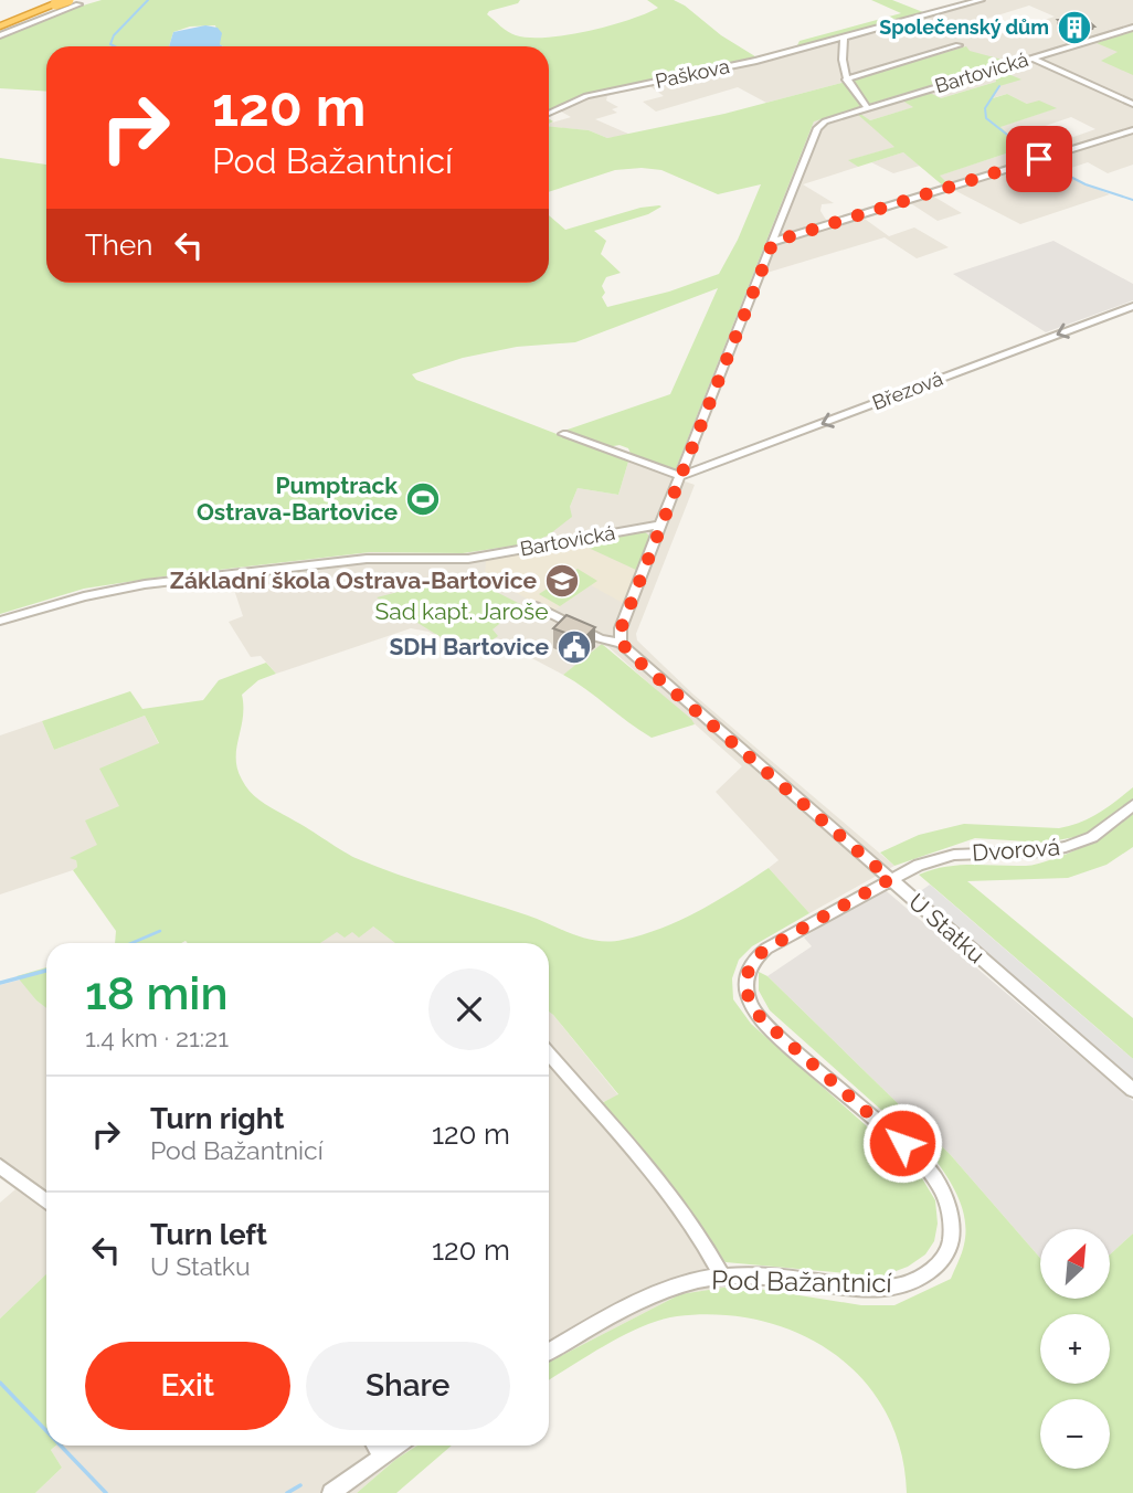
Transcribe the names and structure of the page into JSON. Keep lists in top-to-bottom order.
{
  "streets": {
    "street": [
      "Bartovická",
      "Paškova",
      "Březová",
      "Dvorová",
      "U Statku",
      "Pod Bažantnicí"
    ]
  },
  "crossings": [
    ["Bartovická", "Březová"],
    ["Dvorová", "U Statku"],
    ["Dvorová", "Pod Bažantnicí"],
    ["U Statku", "Pod Bažantnicí"]
  ],
  "one_way": ["Březová"],
  "parks": ["Sad kapt. Jaroše"],
  "places": {
    "building": ["Společenský dům"],
    "sports": ["Pumptrack Ostrava-Bartovice"],
    "school or university": ["Základní škola Ostrava-Bartovice"],
    "public building": ["SDH Bartovice"]
  },
  "north": "top right",
  "page": {
    "turn": ["120 m", "Pod Bažantnicí"],
    "then": "Then",
    "heading": ["18 min", "1.4 km · 21:21"],
    "list": [
      {
        "name": "Turn right",
        "note": "Pod Bažantnicí",
        "value": "120 m"
      },
      {
        "name": "Turn left",
        "note": "U Statku",
        "value": "120 m"
      }
    ],
    "map_buttons": ["+", "−"],
    "buttons": ["Exit", "Share"]
  }
}
